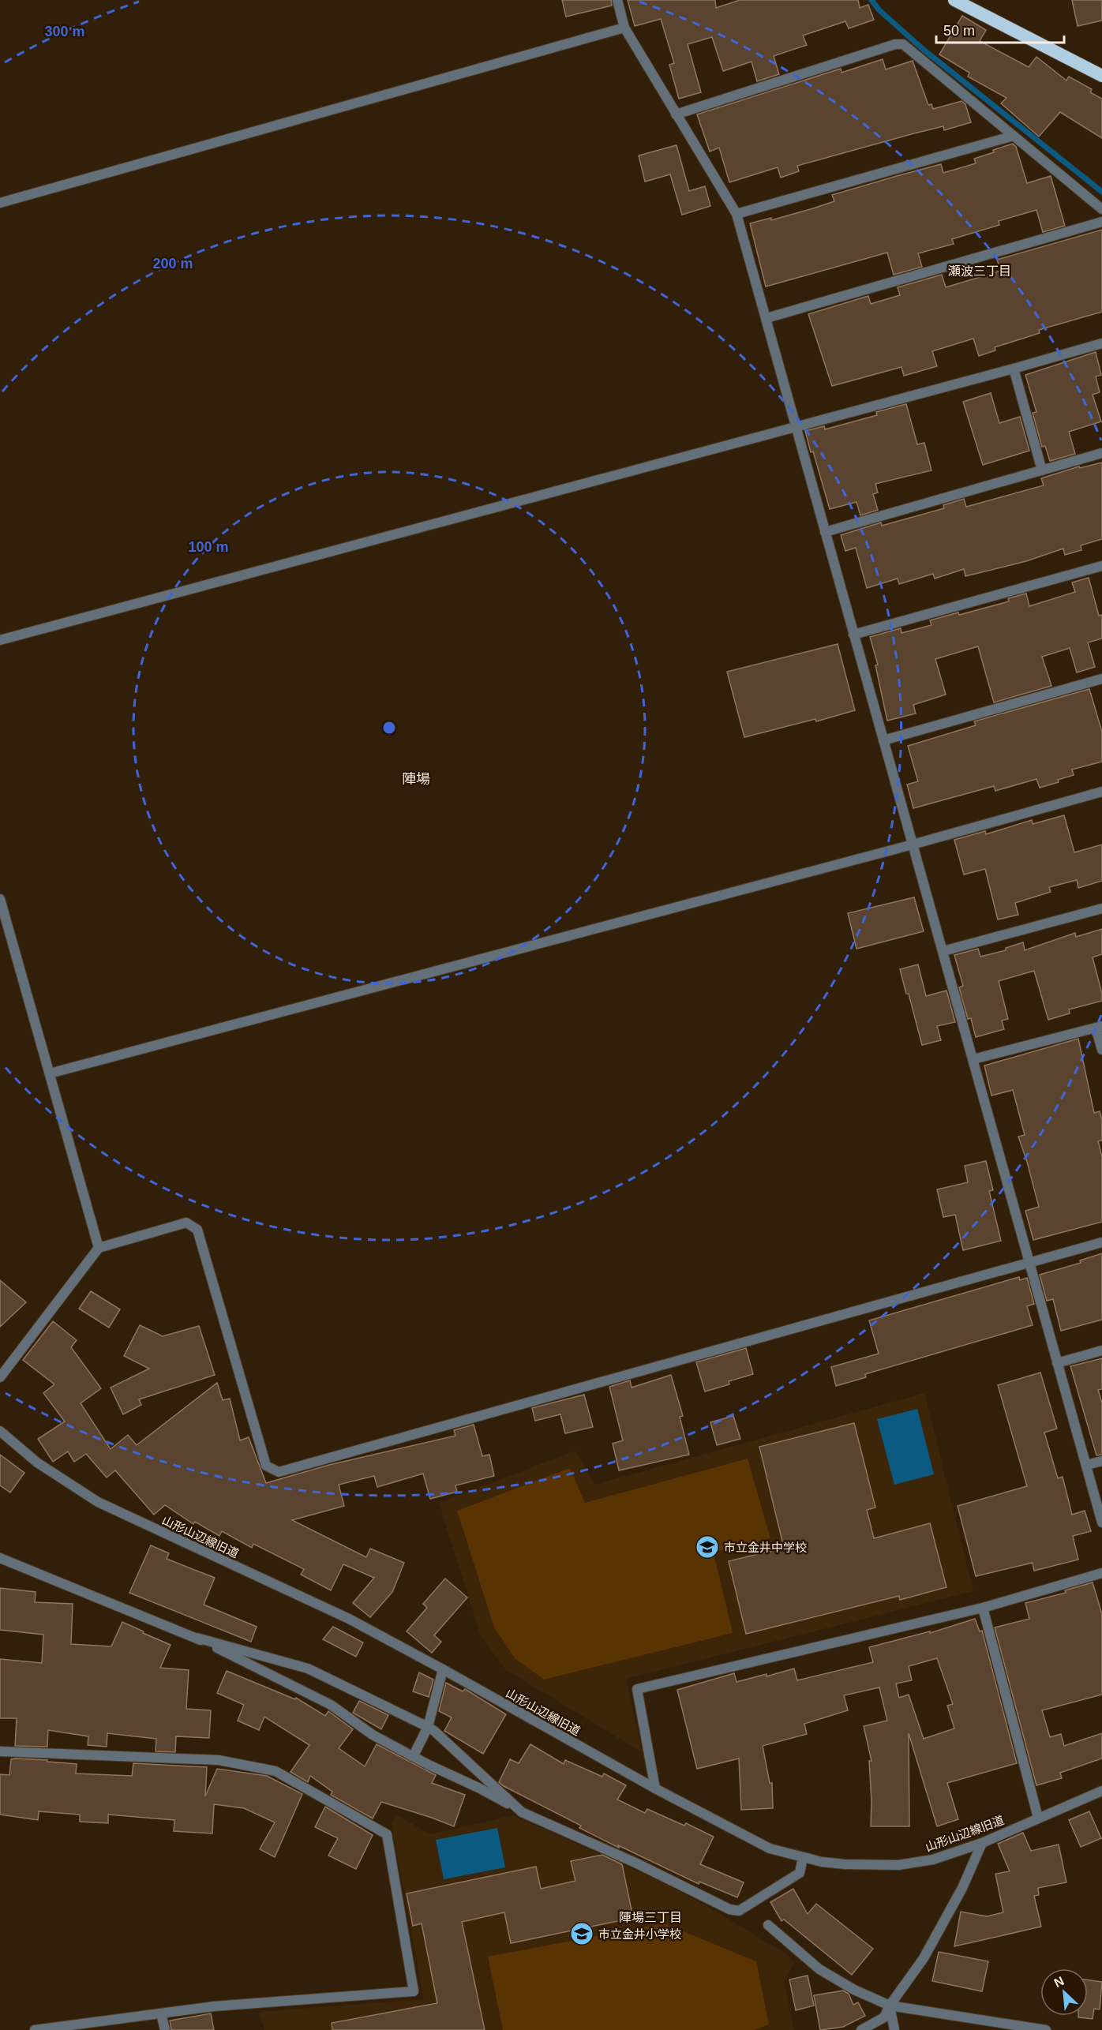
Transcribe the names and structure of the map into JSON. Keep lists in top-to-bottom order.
{
  "streets": {
    "street": ["山形山辺線旧道"]
  },
  "districts": ["瀬波三丁目", "陣場", "陣場三丁目"],
  "places": {
    "school or university": ["市立金井中学校", "市立金井小学校"]
  },
  "scale_bar": "50 m",
  "north": "top left",
  "rings": ["300 m", "200 m", "100 m"]
}
